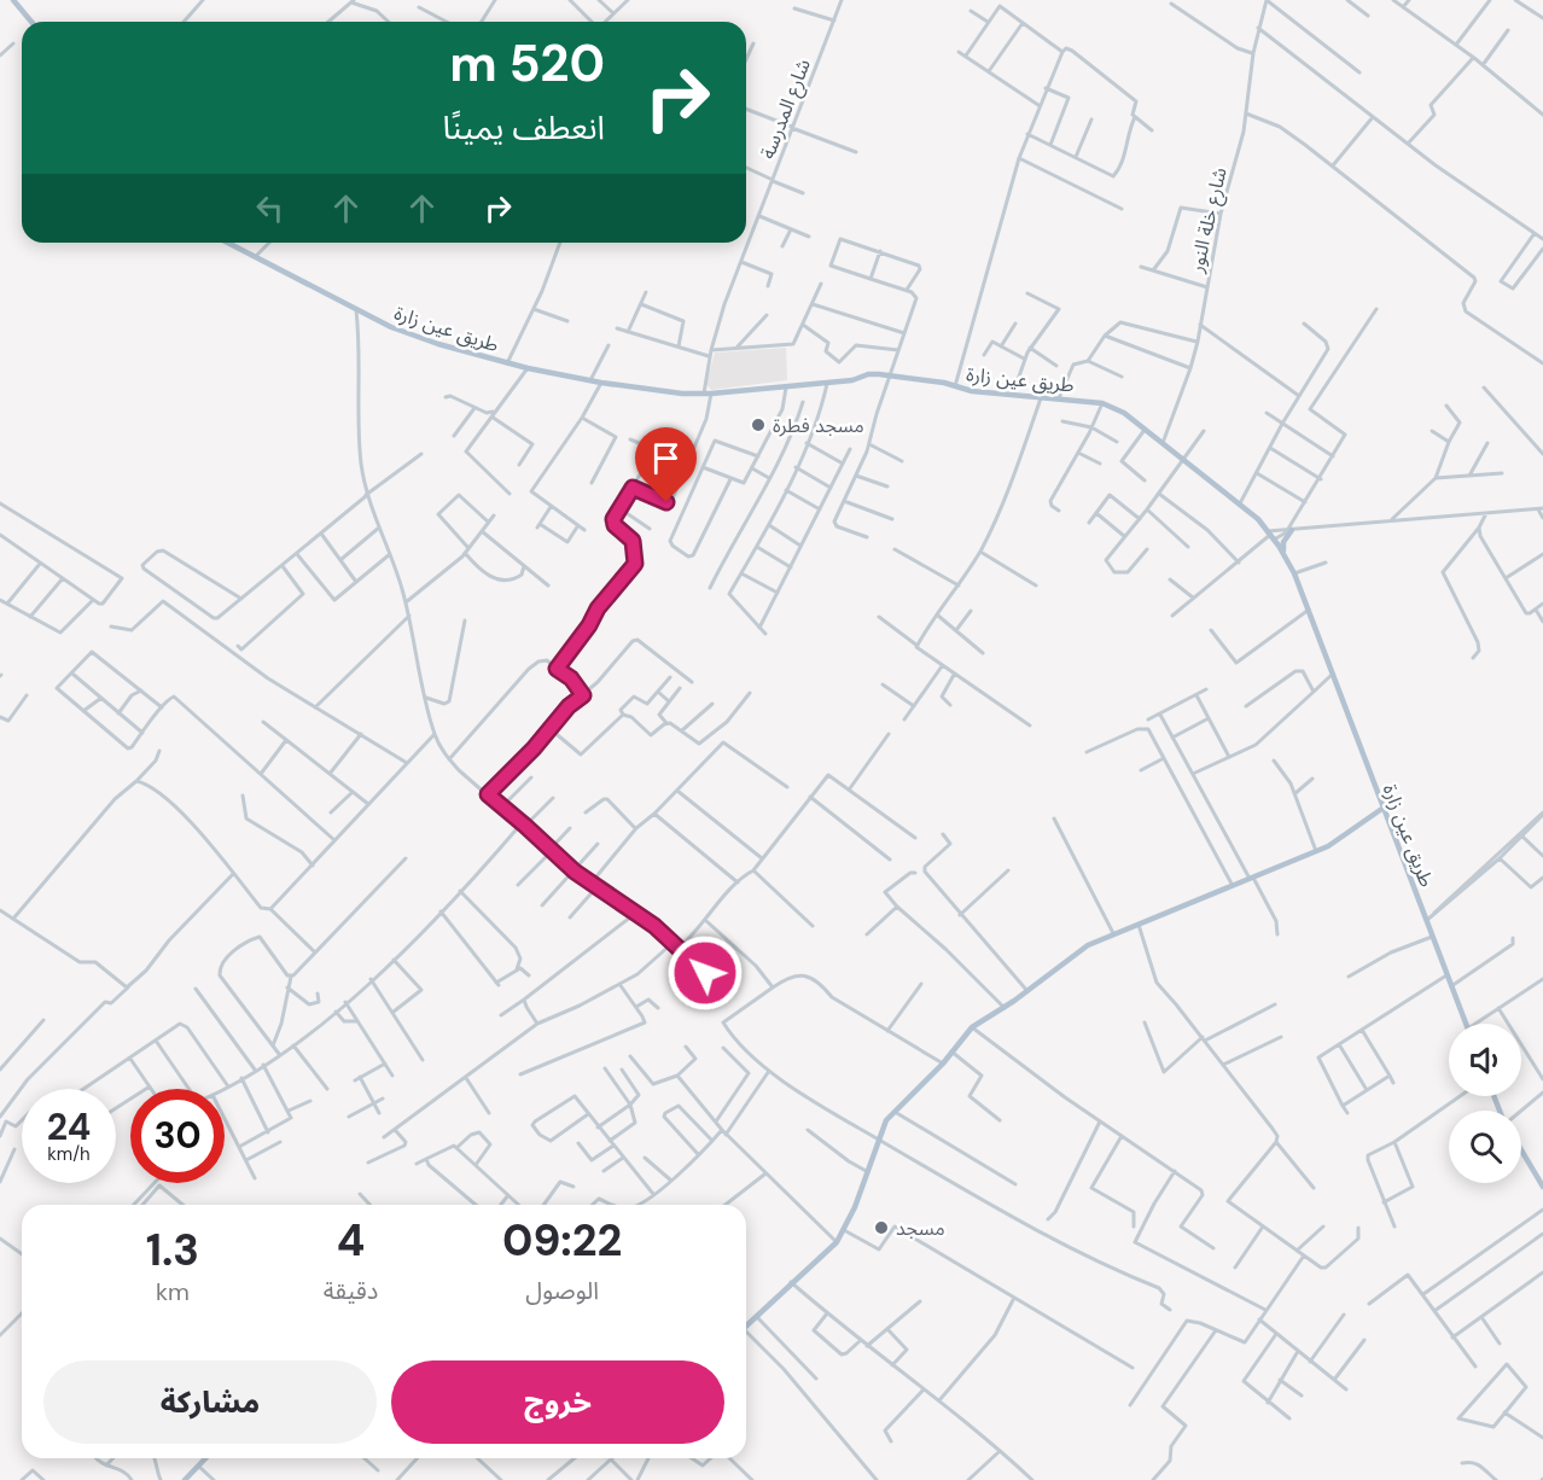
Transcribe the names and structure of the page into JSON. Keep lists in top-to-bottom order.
{
  "streets": {
    "main road": ["طريق عين زارة"],
    "street": ["شارع المدرسة", "شارع خلة النور"]
  },
  "crossings": [
    ["شارع المدرسة", "طريق عين زارة"],
    ["شارع خلة النور", "طريق عين زارة"]
  ],
  "places": ["مسجد فطرة", "مسجد"],
  "page": {
    "turn": ["520 m", "انعطف يمينًا"],
    "speed": "24 km/h",
    "limit": "30",
    "eta": [
      "09:22",
      "الوصول",
      "4",
      "دقيقة",
      "1.3",
      "km"
    ],
    "buttons": ["خروج", "مشاركة"]
  }
}
